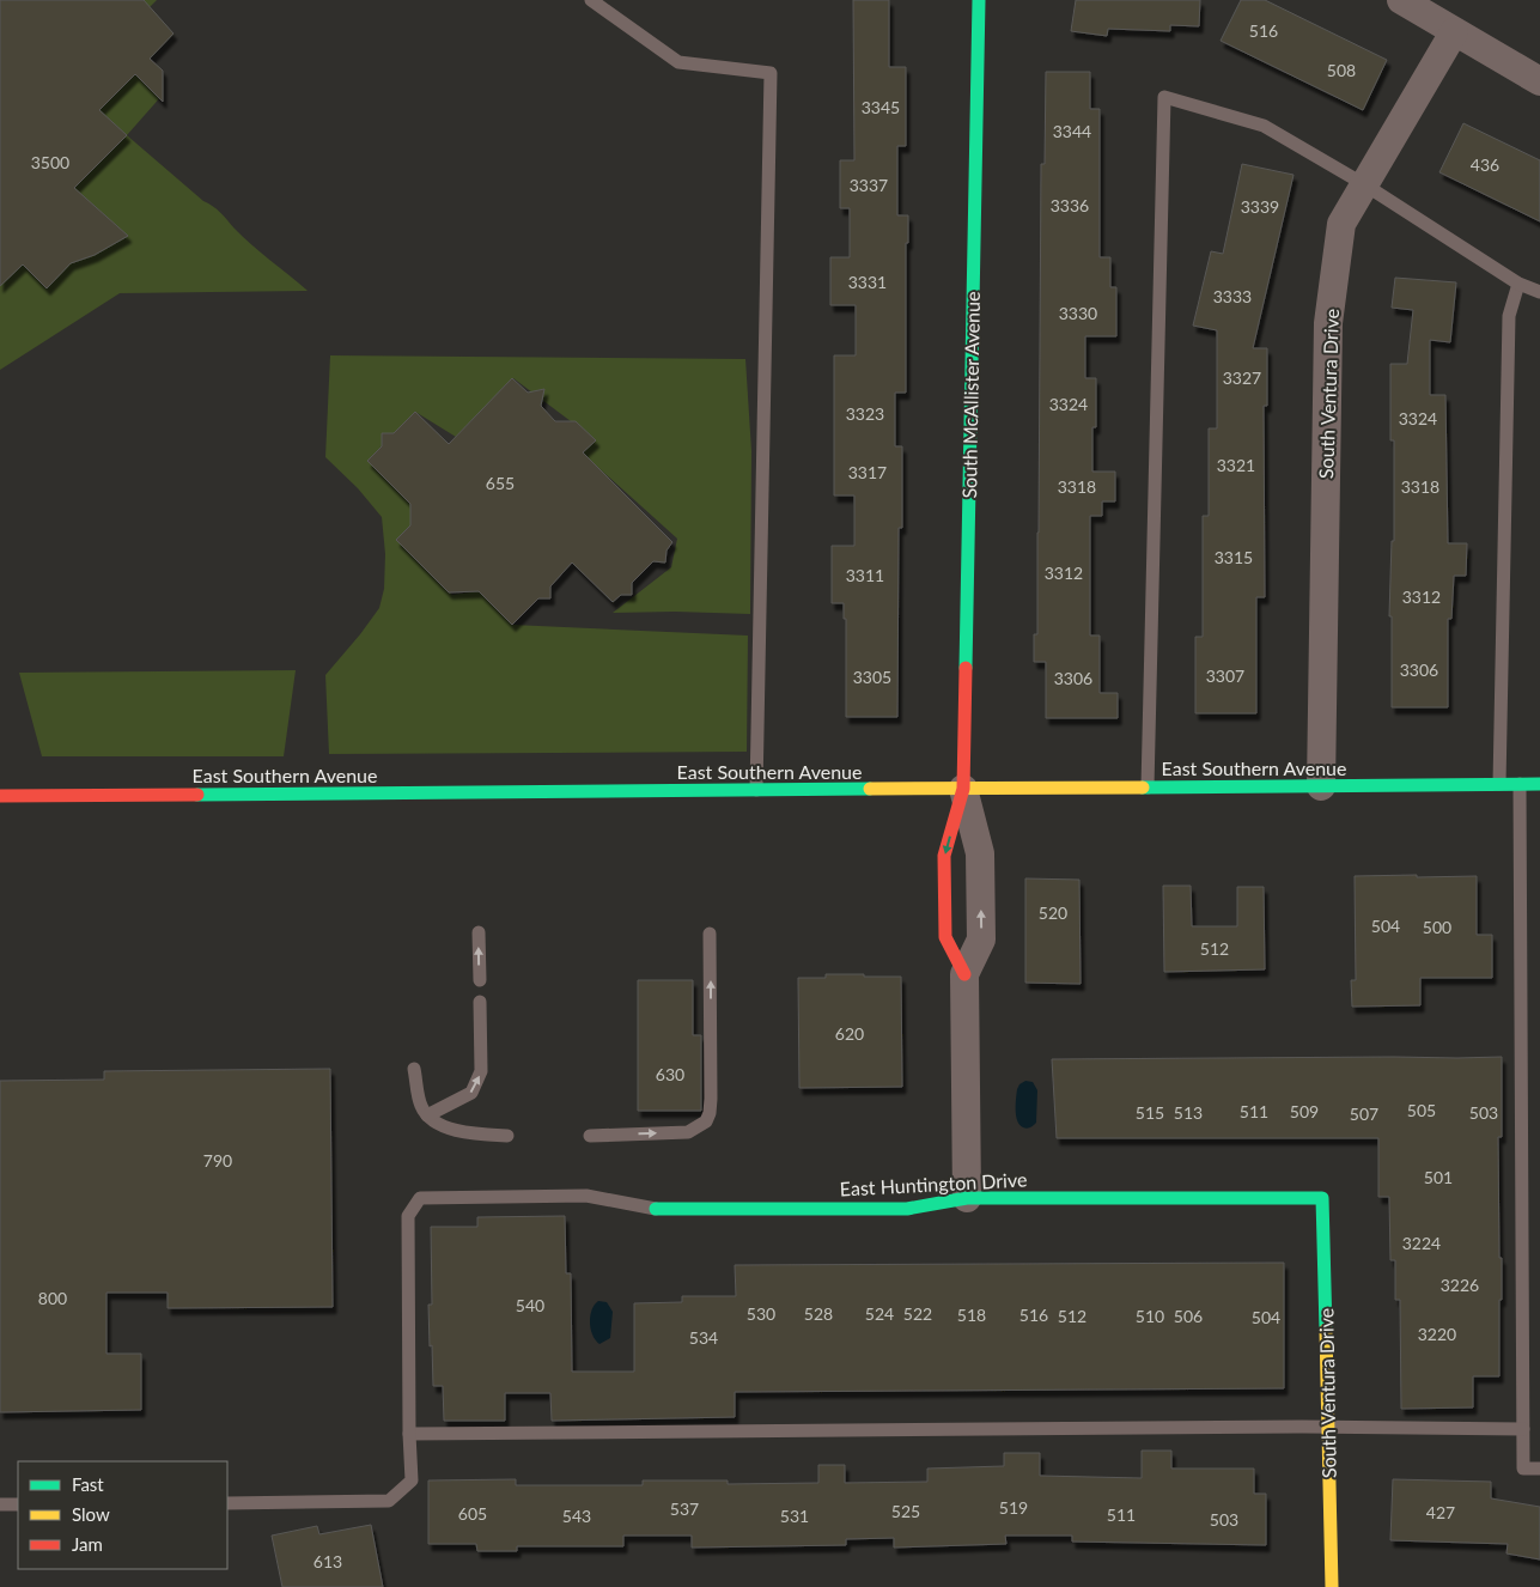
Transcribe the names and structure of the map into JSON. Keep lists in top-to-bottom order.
{
  "streets": {
    "street": [
      "South Ventura Drive",
      "South McAllister Avenue",
      "East Southern Avenue",
      "East Huntington Drive"
    ]
  },
  "crossings": [
    ["South Ventura Drive", "East Southern Avenue"],
    ["South Ventura Drive", "East Huntington Drive"],
    ["South McAllister Avenue", "East Southern Avenue"],
    ["South McAllister Avenue", "East Huntington Drive"]
  ],
  "house_numbers": [
    "516",
    "508",
    "3345",
    "3344",
    "3500",
    "436",
    "3337",
    "3336",
    "3339",
    "3331",
    "3333",
    "3330",
    "3327",
    "3324",
    "3323",
    "3324",
    "3321",
    "3317",
    "655",
    "3318",
    "3318",
    "3315",
    "3312",
    "3311",
    "3312",
    "3306",
    "3307",
    "3305",
    "3306",
    "520",
    "504",
    "500",
    "512",
    "620",
    "630",
    "505",
    "511",
    "509",
    "515",
    "513",
    "503",
    "507",
    "790",
    "501",
    "3224",
    "3226",
    "800",
    "540",
    "530",
    "528",
    "524",
    "522",
    "518",
    "516",
    "512",
    "510",
    "506",
    "504",
    "3220",
    "534",
    "519",
    "537",
    "525",
    "427",
    "605",
    "511",
    "543",
    "531",
    "503",
    "613"
  ],
  "legend": ["Fast", "Slow", "Jam"]
}
